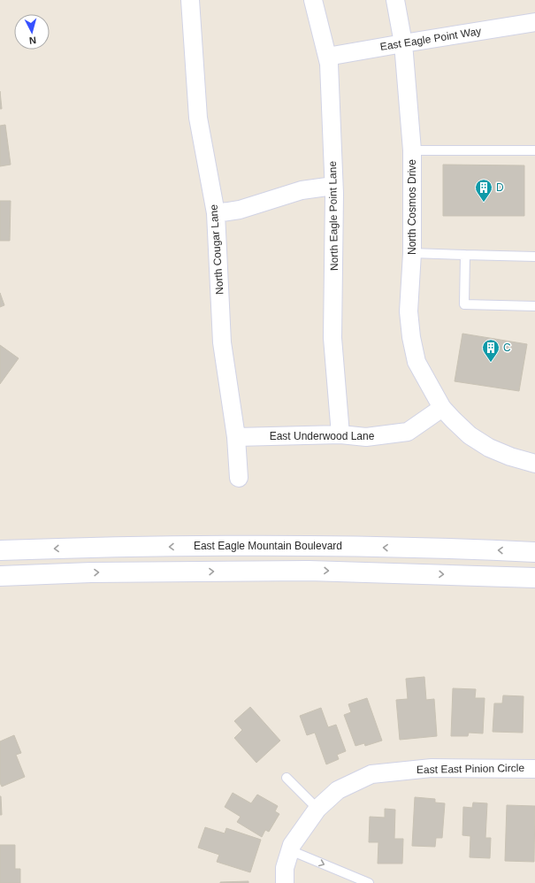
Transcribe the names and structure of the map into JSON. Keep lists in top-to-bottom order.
{
  "streets": {
    "street": [
      "East Eagle Point Way",
      "North Cosmos Drive",
      "North Eagle Point Lane",
      "North Cougar Lane",
      "East Underwood Lane",
      "East Eagle Mountain Boulevard",
      "East East Pinion Circle"
    ]
  },
  "crossings": [
    ["East Eagle Point Way", "North Cosmos Drive"],
    ["East Eagle Point Way", "North Eagle Point Lane"],
    ["North Cosmos Drive", "East Underwood Lane"],
    ["North Eagle Point Lane", "East Underwood Lane"],
    ["North Cougar Lane", "East Underwood Lane"]
  ],
  "places": {
    "building": ["D", "C"]
  },
  "north": "bottom"
}
